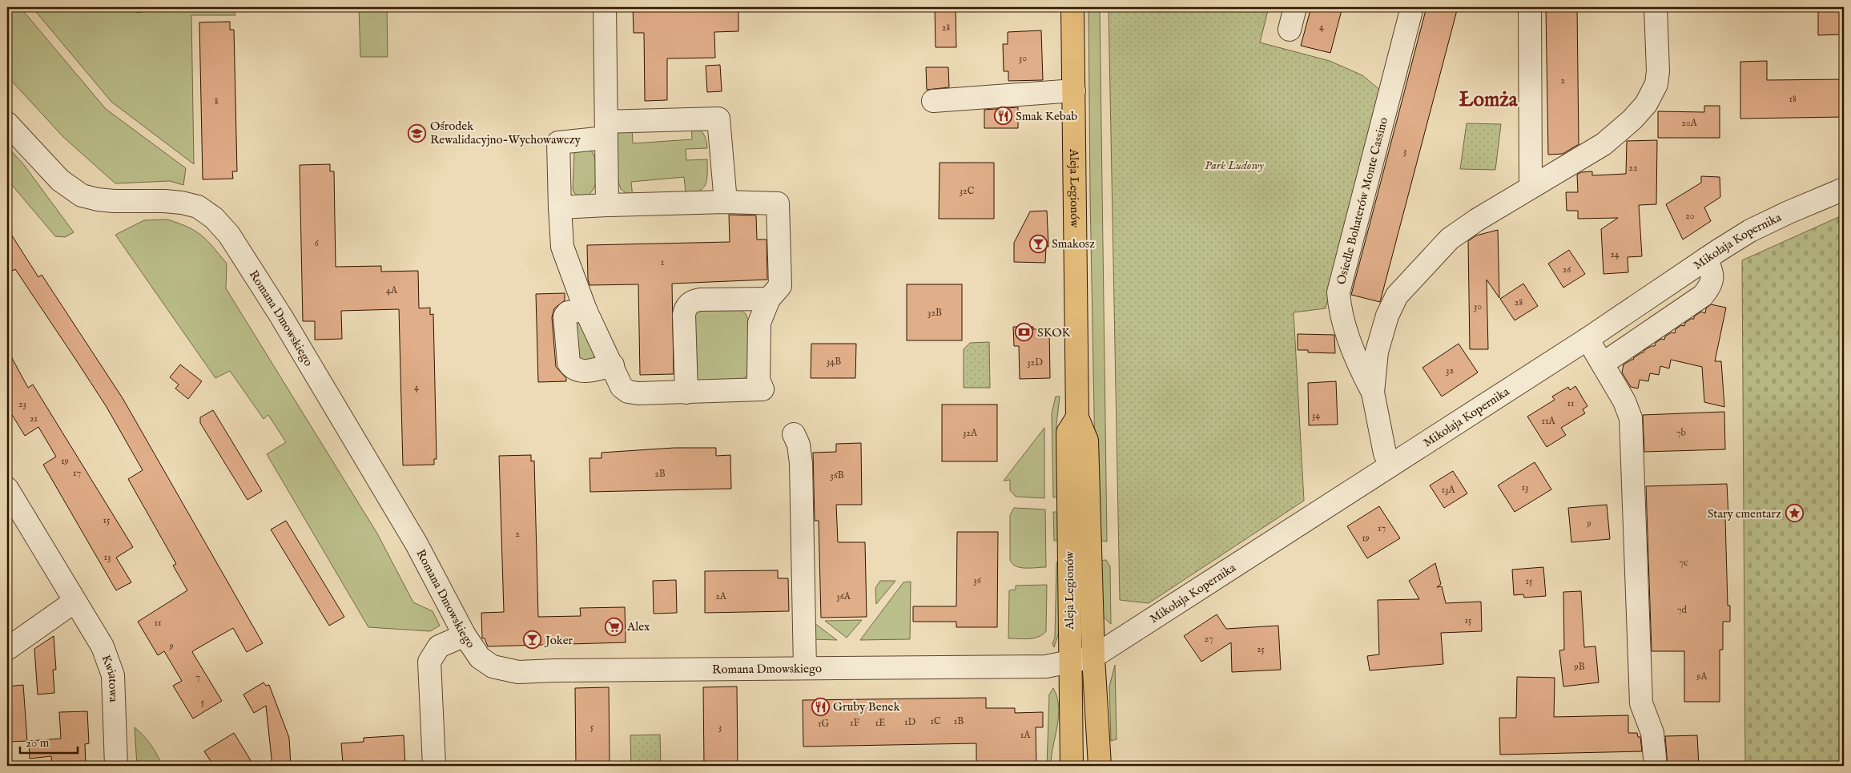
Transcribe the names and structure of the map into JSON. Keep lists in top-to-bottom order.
{
  "streets": {
    "main road": ["Aleja Legionów"],
    "street": [
      "Osiedle Bohaterów Monte Cassino",
      "Mikołaja Kopernika",
      "Romana Dmowskiego",
      "Kwiatowa"
    ]
  },
  "crossings": [
    ["Aleja Legionów", "Mikołaja Kopernika"],
    ["Aleja Legionów", "Romana Dmowskiego"],
    ["Osiedle Bohaterów Monte Cassino", "Mikołaja Kopernika"],
    ["Mikołaja Kopernika", "Romana Dmowskiego"]
  ],
  "districts": ["Łomża"],
  "parks": ["Park Ludowy"],
  "places": {
    "restaurant": ["Smak Kebab", "Gruby Benek"],
    "school or university": ["Ośrodek Rewalidacyjno-Wychowawczy"],
    "bar": ["Smakosz", "Joker"],
    "bank": ["SKOK"],
    "place": ["Stary cmentarz"],
    "supermarket": ["Alex"]
  },
  "house_numbers": [
    "4",
    "28",
    "30",
    "2",
    "18",
    "8",
    "20A",
    "3",
    "22",
    "32C",
    "20",
    "6",
    "24",
    "1",
    "26",
    "4A",
    "28",
    "30",
    "32B",
    "34B",
    "32D",
    "32",
    "4",
    "11",
    "23",
    "34",
    "21",
    "11A",
    "32A",
    "7b",
    "19",
    "17",
    "2B",
    "36B",
    "13",
    "13A",
    "15",
    "9",
    "17",
    "2",
    "19",
    "13",
    "7c",
    "36",
    "15",
    "2A",
    "36A",
    "7d",
    "15",
    "11",
    "27",
    "9",
    "25",
    "9B",
    "9A",
    "7",
    "5",
    "1C",
    "1B",
    "1D",
    "1F",
    "1E",
    "1G",
    "5",
    "3",
    "1A"
  ],
  "scale_bar": "20 m"
}
